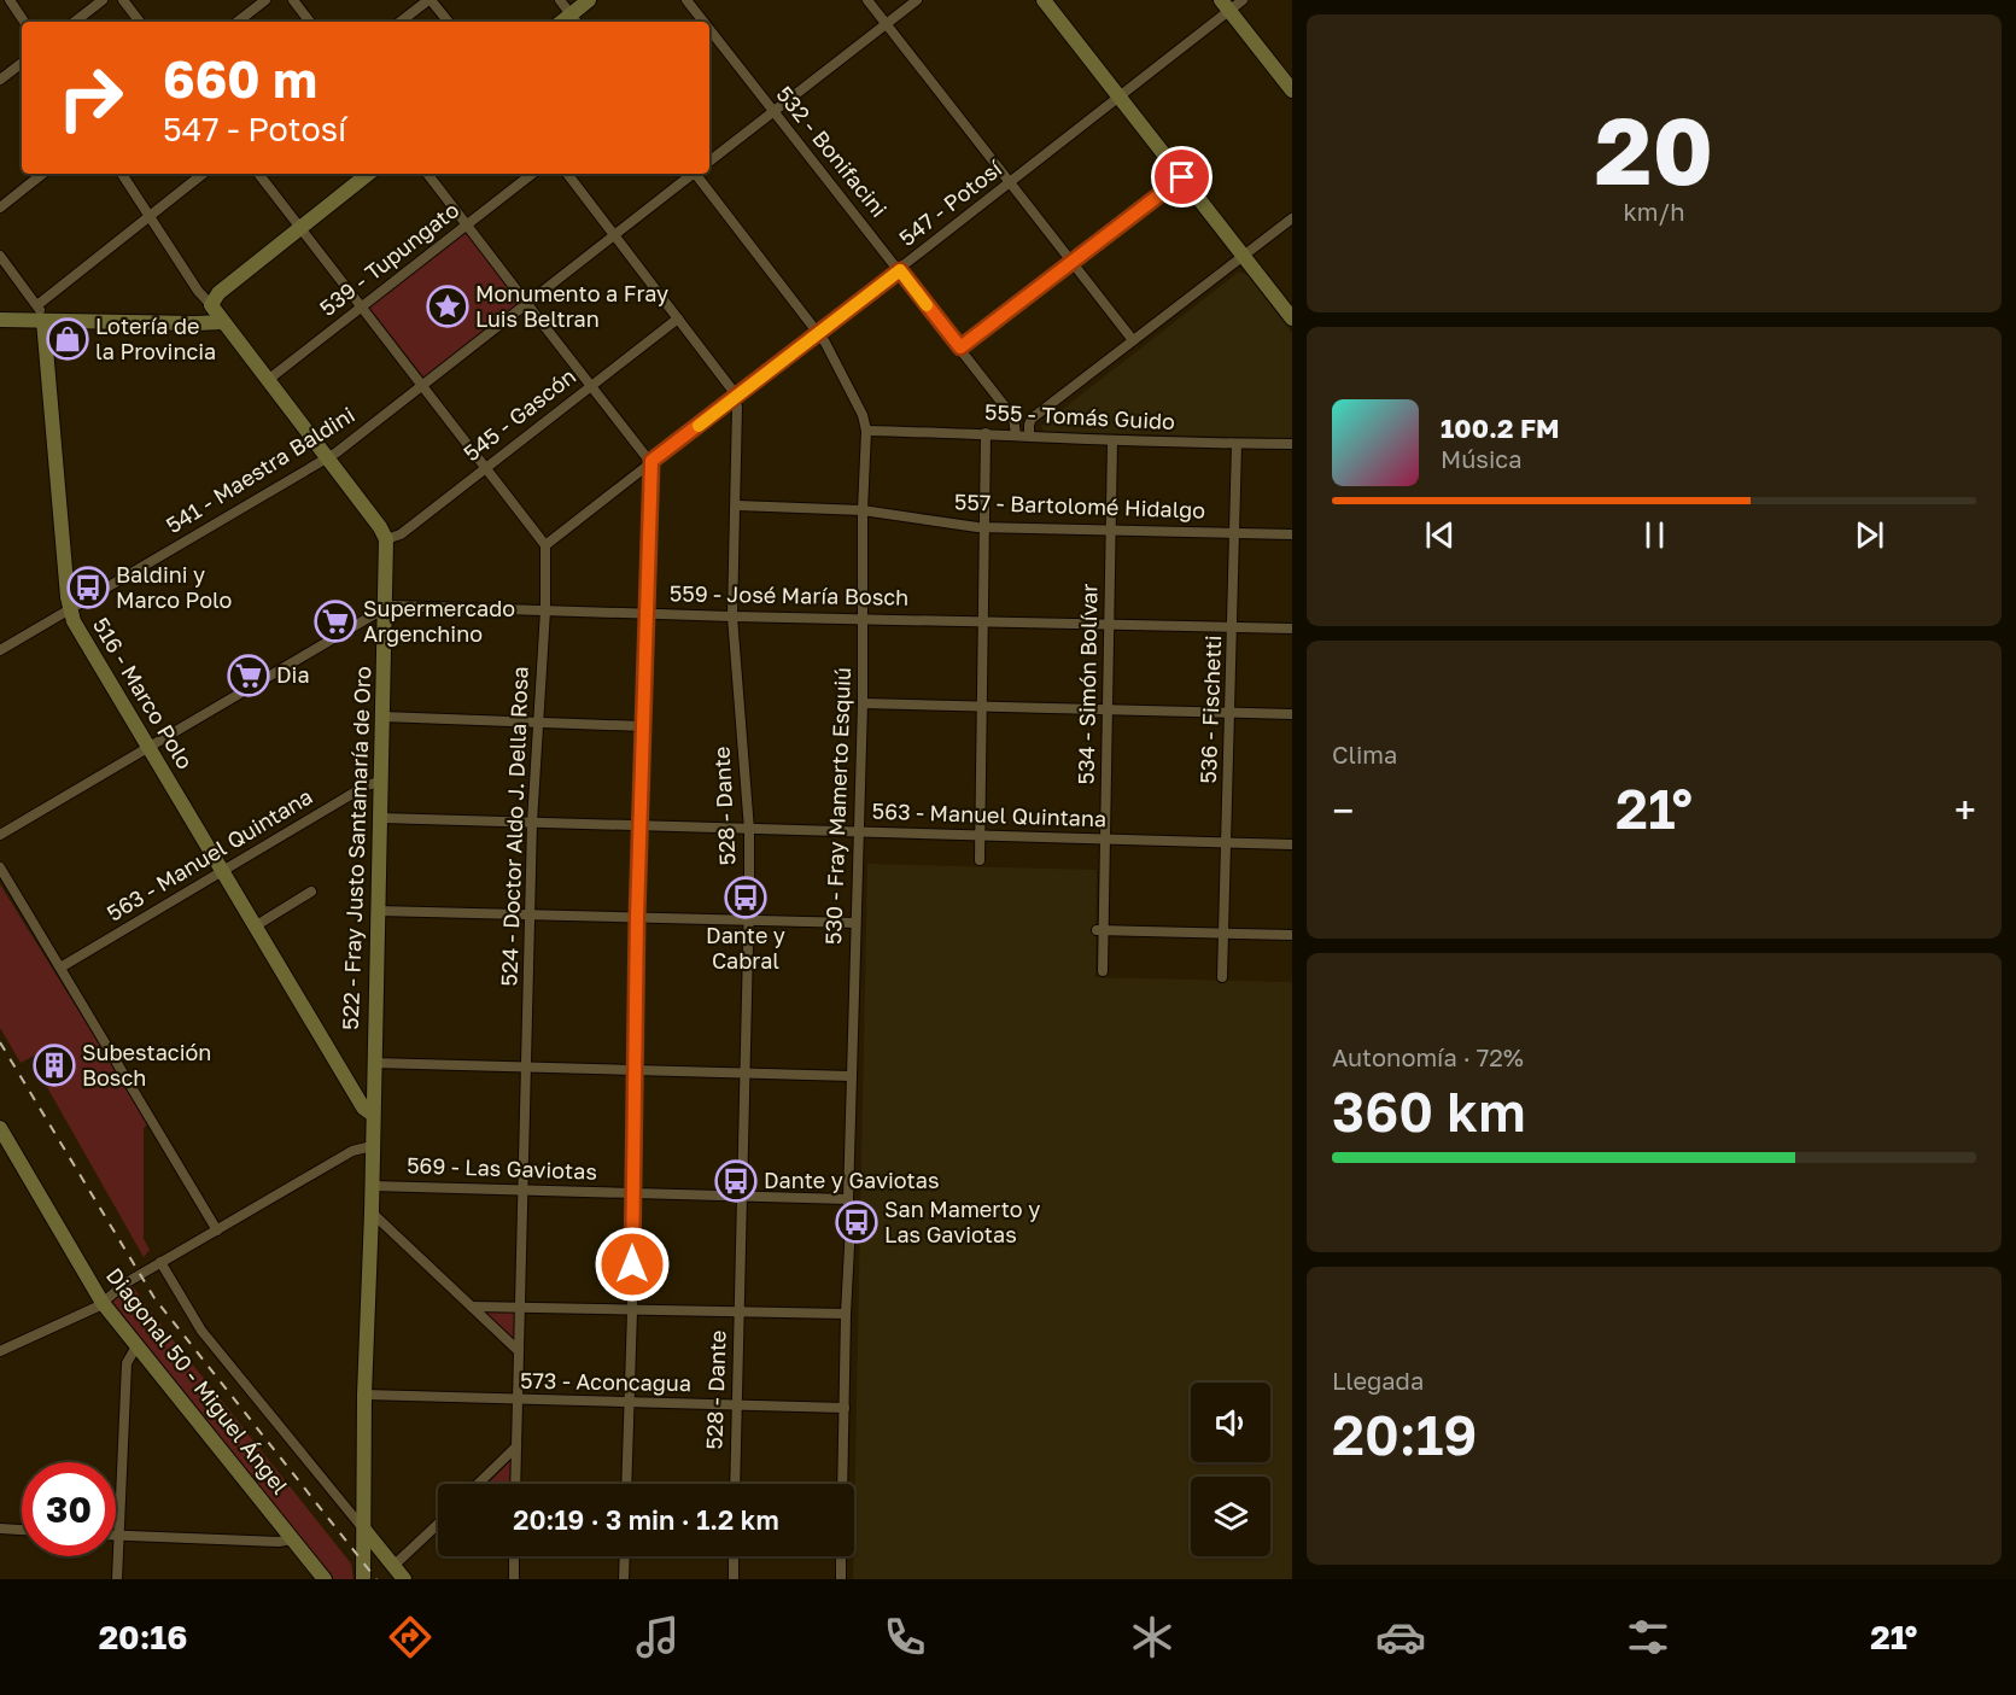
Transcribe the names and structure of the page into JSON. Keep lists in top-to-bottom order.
{
  "streets": {
    "street": [
      "532 - Bonifacini",
      "547 - Potosí",
      "539 - Tupungato",
      "545 - Gascón",
      "555 - Tomás Guido",
      "541 - Maestra Baldini",
      "557 - Bartolomé Hidalgo",
      "559 - José María Bosch",
      "534 - Simón Bolívar",
      "516 - Marco Polo",
      "536 - Fischetti",
      "528 - Dante",
      "530 - Fray Mamerto Esquiú",
      "563 - Manuel Quintana",
      "524 - Doctor Aldo J. Della Rosa",
      "522 - Fray Justo Santamaría de Oro",
      "569 - Las Gaviotas",
      "Diagonal 50 - Miguel Ángel",
      "573 - Aconcagua"
    ]
  },
  "crossings": [
    ["532 - Bonifacini", "547 - Potosí"],
    ["532 - Bonifacini", "555 - Tomás Guido"],
    ["547 - Potosí", "528 - Dante"],
    ["547 - Potosí", "530 - Fray Mamerto Esquiú"],
    ["547 - Potosí", "524 - Doctor Aldo J. Della Rosa"],
    ["545 - Gascón", "522 - Fray Justo Santamaría de Oro"],
    ["555 - Tomás Guido", "534 - Simón Bolívar"],
    ["555 - Tomás Guido", "536 - Fischetti"],
    ["555 - Tomás Guido", "530 - Fray Mamerto Esquiú"],
    ["541 - Maestra Baldini", "516 - Marco Polo"],
    ["557 - Bartolomé Hidalgo", "534 - Simón Bolívar"],
    ["557 - Bartolomé Hidalgo", "536 - Fischetti"],
    ["557 - Bartolomé Hidalgo", "528 - Dante"],
    ["557 - Bartolomé Hidalgo", "530 - Fray Mamerto Esquiú"],
    ["559 - José María Bosch", "534 - Simón Bolívar"],
    ["559 - José María Bosch", "516 - Marco Polo"],
    ["559 - José María Bosch", "536 - Fischetti"],
    ["559 - José María Bosch", "528 - Dante"],
    ["559 - José María Bosch", "530 - Fray Mamerto Esquiú"],
    ["559 - José María Bosch", "524 - Doctor Aldo J. Della Rosa"],
    ["559 - José María Bosch", "522 - Fray Justo Santamaría de Oro"],
    ["534 - Simón Bolívar", "563 - Manuel Quintana"],
    ["516 - Marco Polo", "563 - Manuel Quintana"],
    ["516 - Marco Polo", "522 - Fray Justo Santamaría de Oro"],
    ["536 - Fischetti", "563 - Manuel Quintana"],
    ["528 - Dante", "563 - Manuel Quintana"],
    ["528 - Dante", "569 - Las Gaviotas"],
    ["528 - Dante", "573 - Aconcagua"],
    ["530 - Fray Mamerto Esquiú", "563 - Manuel Quintana"],
    ["530 - Fray Mamerto Esquiú", "569 - Las Gaviotas"],
    ["530 - Fray Mamerto Esquiú", "573 - Aconcagua"],
    ["563 - Manuel Quintana", "524 - Doctor Aldo J. Della Rosa"],
    ["563 - Manuel Quintana", "522 - Fray Justo Santamaría de Oro"],
    ["524 - Doctor Aldo J. Della Rosa", "569 - Las Gaviotas"],
    ["524 - Doctor Aldo J. Della Rosa", "573 - Aconcagua"],
    ["522 - Fray Justo Santamaría de Oro", "569 - Las Gaviotas"],
    ["522 - Fray Justo Santamaría de Oro", "573 - Aconcagua"]
  ],
  "places": {
    "place": ["Monumento a Fray Luis Beltran"],
    "shop": ["Lotería de la Provincia"],
    "bus stop": [
      "Baldini y Marco Polo",
      "Dante y Cabral",
      "Dante y Gaviotas",
      "San Mamerto y Las Gaviotas"
    ],
    "supermarket": ["Supermercado Argenchino", "Dia"],
    "building": ["Subestación Bosch"]
  },
  "page": {
    "tile": [
      ["20", "km/h"],
      "Clima",
      ["Autonomía · 72%", "360 km"],
      ["Llegada", "20:19"]
    ],
    "turn": ["660 m", "547 - Potosí"],
    "song": ["100.2 FM", "Música"],
    "heat": ["−", "21°", "+"],
    "limit": "30",
    "trip": "20:19 · 3 min · 1.2 km",
    "tabs": ["20:16", "21°"]
  }
}
